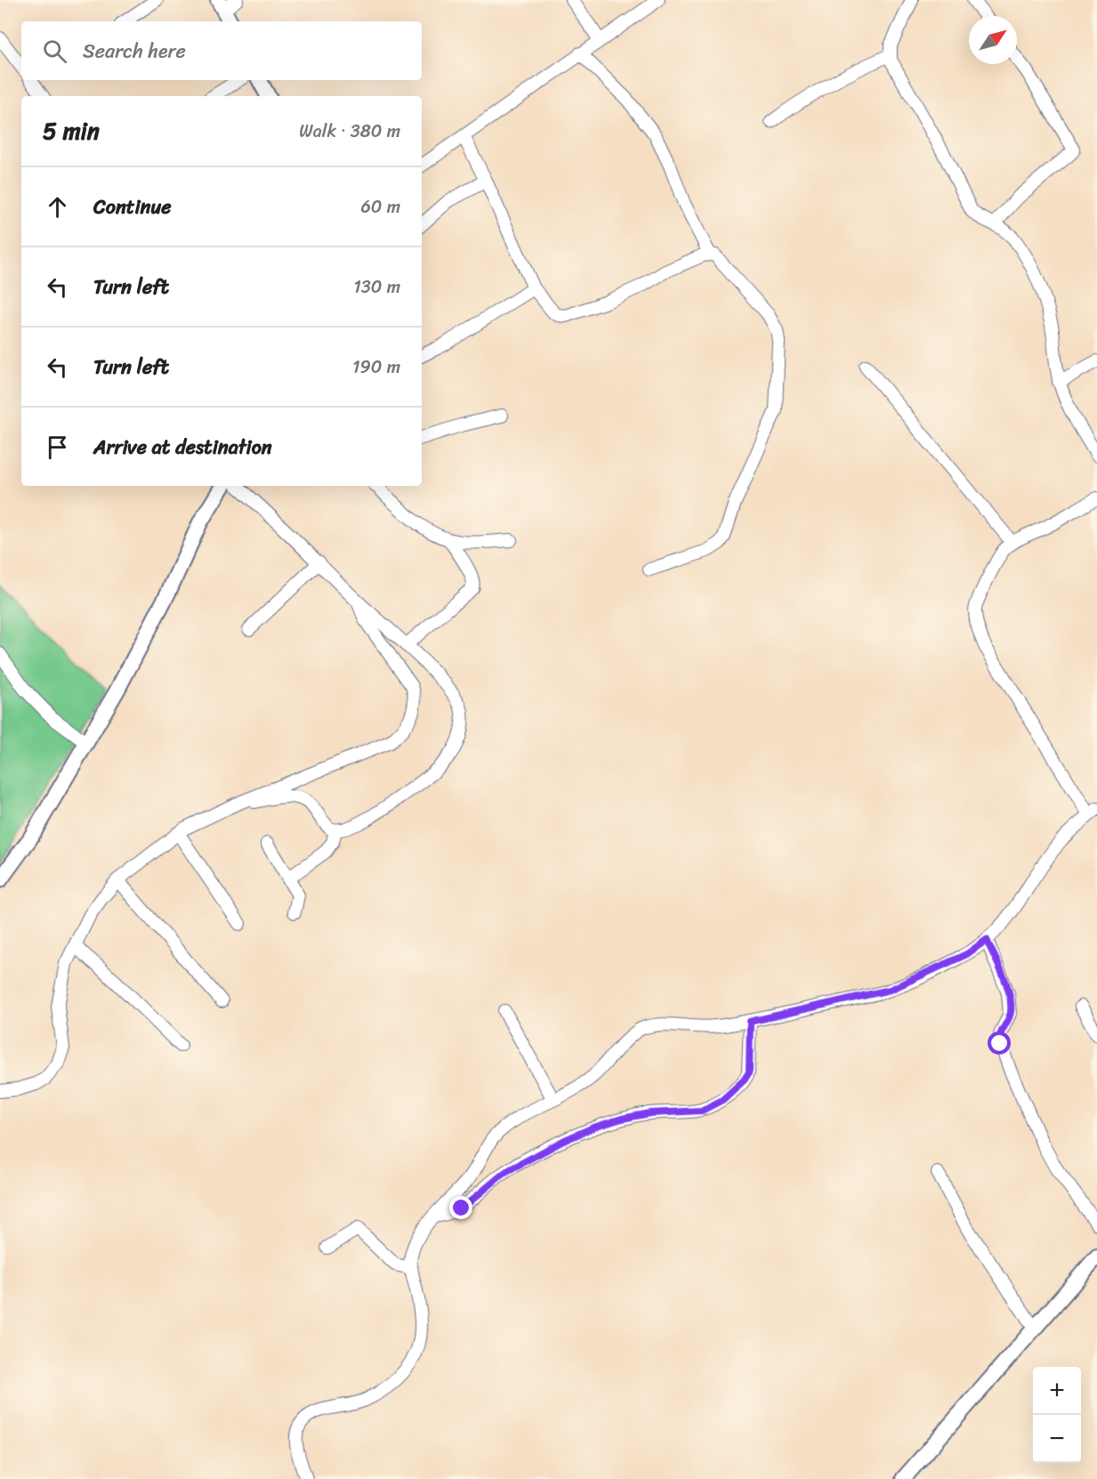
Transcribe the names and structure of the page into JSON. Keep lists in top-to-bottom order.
{
  "north": "top right",
  "page": {
    "search": "Search here",
    "heading": ["5 min", "Walk · 380 m"],
    "list": [
      ["Continue", "60 m"],
      ["Turn left", "130 m"],
      ["Turn left", "190 m"],
      "Arrive at destination"
    ],
    "map_buttons": ["+", "−"]
  }
}
